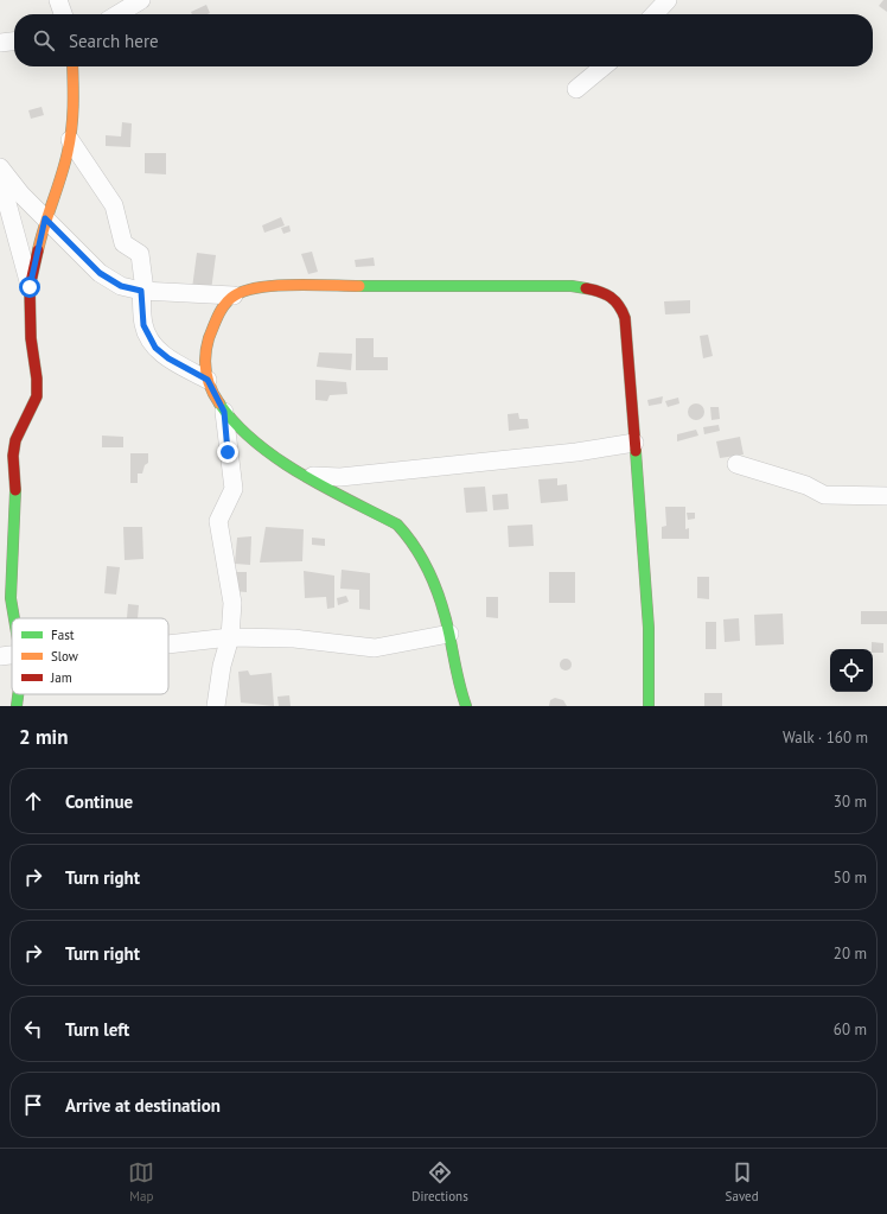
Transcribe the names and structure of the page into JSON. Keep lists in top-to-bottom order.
{
  "legend": ["Fast", "Slow", "Jam"],
  "page": {
    "search": "Search here",
    "heading": ["2 min", "Walk · 160 m"],
    "list": [
      ["Continue", "30 m"],
      ["Turn right", "50 m"],
      ["Turn right", "20 m"],
      ["Turn left", "60 m"],
      "Arrive at destination"
    ],
    "nav": ["Map", "Directions", "Saved"]
  }
}
